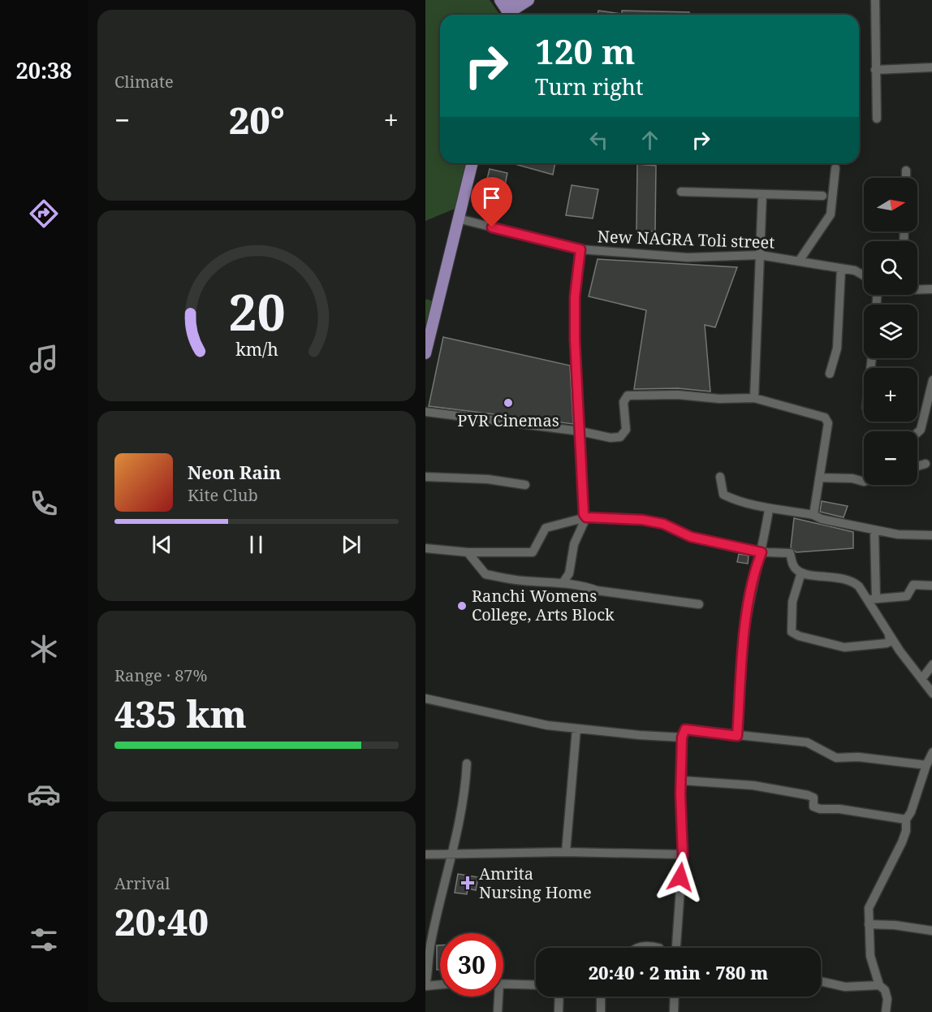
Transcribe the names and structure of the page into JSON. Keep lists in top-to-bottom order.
{
  "streets": {
    "street": ["New NAGRA Toli street"]
  },
  "places": {
    "other": ["PVR Cinemas", "Ranchi Womens College, Arts Block"],
    "health": ["Amrita Nursing Home"]
  },
  "north": "right",
  "page": {
    "tabs": "20:38",
    "tile": [
      "Climate",
      ["Range · 87%", "435 km"],
      ["Arrival", "20:40"]
    ],
    "turn": ["120 m", "Turn right"],
    "heat": ["−", "20°", "+"],
    "map_buttons": ["+", "−"],
    "song": ["Neon Rain", "Kite Club"],
    "limit": "30",
    "trip": "20:40 · 2 min · 780 m",
    "gauge": ["20", "km/h"]
  }
}
